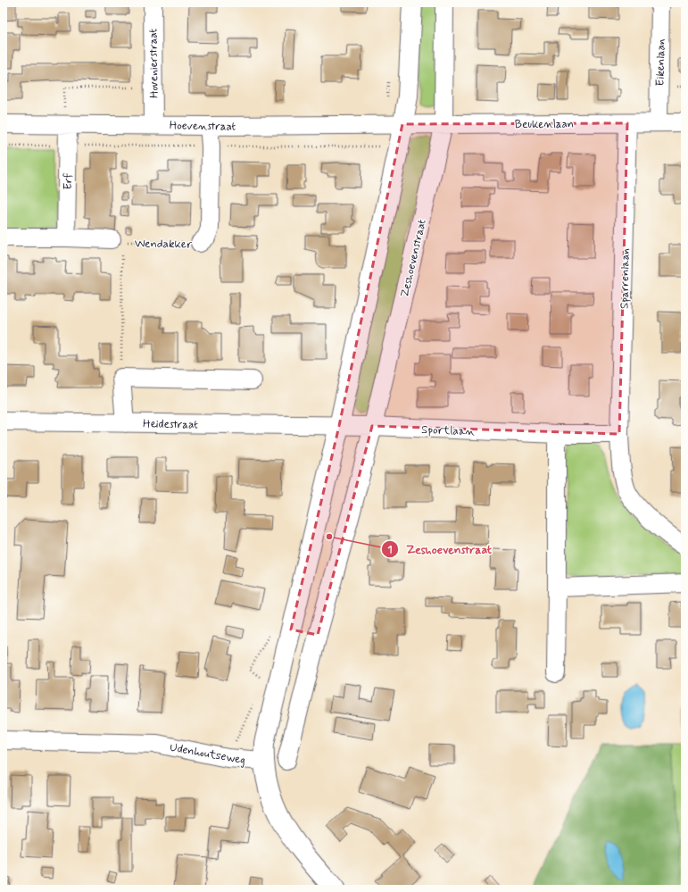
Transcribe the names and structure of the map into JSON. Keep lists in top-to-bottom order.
{
  "streets": {
    "street": [
      "Eikenlaan",
      "Hovenierstraat",
      "Beukenlaan",
      "Hoevenstraat",
      "Erf",
      "Wendakker",
      "Zeshoevenstraat",
      "Sparrenlaan",
      "Heidestraat",
      "Sportlaan",
      "Udenhoutseweg"
    ]
  },
  "crossings": [
    ["Eikenlaan", "Beukenlaan"],
    ["Hovenierstraat", "Hoevenstraat"],
    ["Beukenlaan", "Hoevenstraat"],
    ["Beukenlaan", "Zeshoevenstraat"],
    ["Beukenlaan", "Sparrenlaan"],
    ["Hoevenstraat", "Erf"],
    ["Hoevenstraat", "Wendakker"],
    ["Zeshoevenstraat", "Sportlaan"],
    ["Sparrenlaan", "Sportlaan"],
    ["Heidestraat", "Sportlaan"]
  ],
  "places": ["Zeshoevenstraat"]
}
